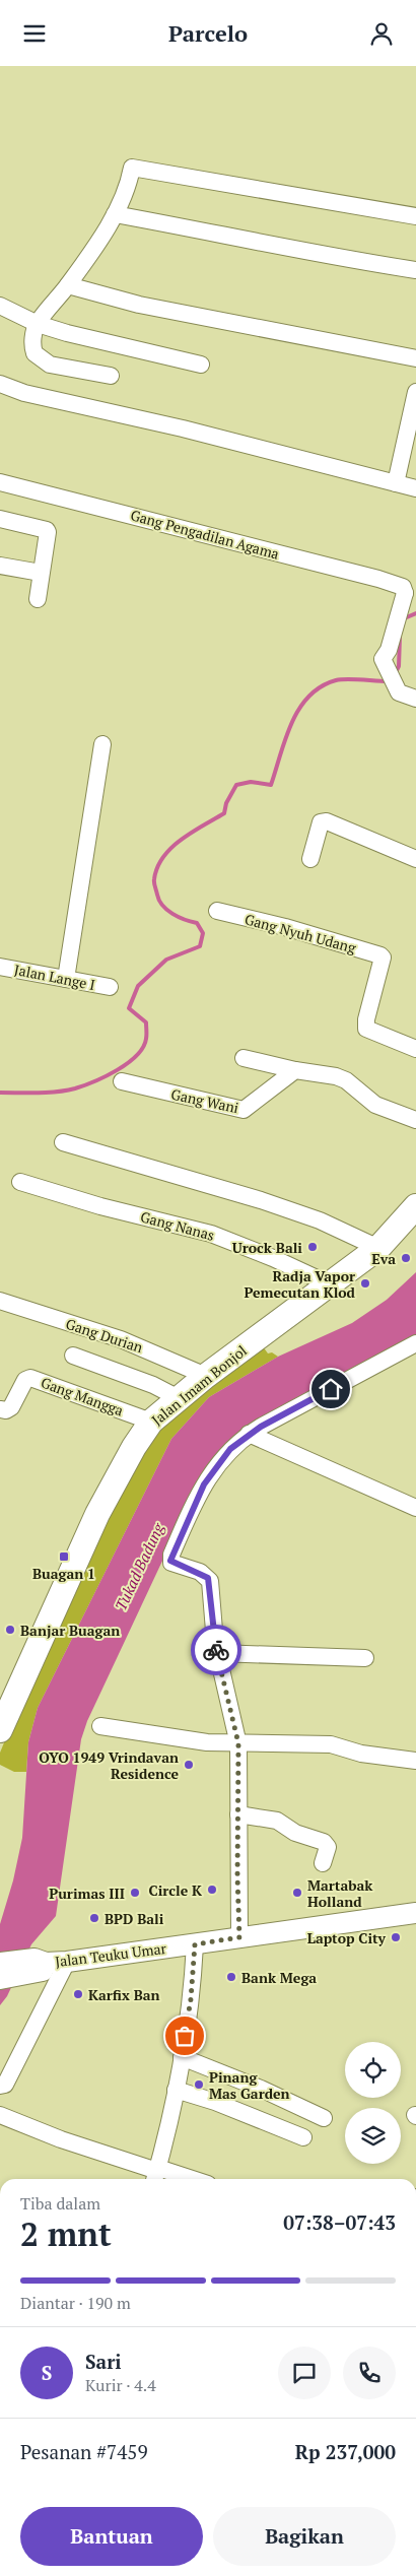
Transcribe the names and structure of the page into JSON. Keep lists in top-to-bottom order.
{
  "streets": {
    "highway": ["Jalan Imam Bonjol"],
    "main road": ["Jalan Teuku Umar"],
    "street": [
      "Gang Pengadilan Agama",
      "Gang Nyuh Udang",
      "Jalan Lange I",
      "Gang Wani",
      "Gang Nanas",
      "Gang Durian",
      "Gang Mangga"
    ]
  },
  "crossings": [
    ["Gang Nanas", "Jalan Imam Bonjol"],
    ["Gang Durian", "Jalan Imam Bonjol"],
    ["Jalan Imam Bonjol", "Gang Mangga"]
  ],
  "water": ["Tukad Badung"],
  "places": {
    "other": [
      "Urock Bali",
      "Eva",
      "Radja Vapor Pemecutan Klod",
      "Banjar Buagan",
      "OYO 1949 Vrindavan Residence",
      "Circle K",
      "Purimas III",
      "Martabak Holland",
      "BPD Bali",
      "Laptop City",
      "Bank Mega",
      "Karfix Ban",
      "Pinang Mas Garden"
    ],
    "transit": ["Buagan 1"]
  },
  "page": {
    "header": "Parcelo",
    "heading": ["2 mnt", "Tiba dalam", "07:38–07:43"],
    "panel": [
      "Sari",
      "Kurir · 4.4",
      "Pesanan #7459",
      "Rp 237,000"
    ],
    "bar": "Diantar · 190 m",
    "round": "S",
    "buttons": ["Bantuan", "Bagikan"]
  }
}
